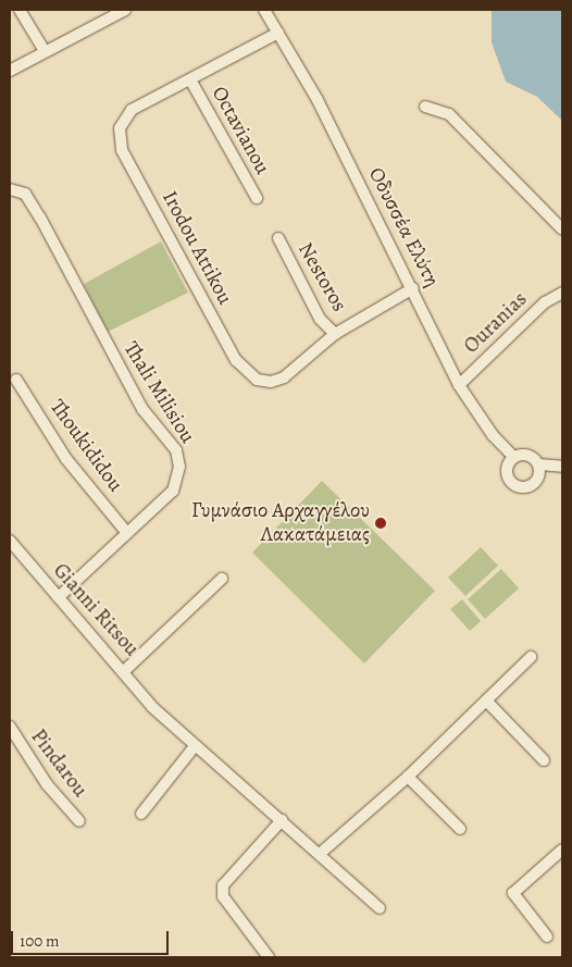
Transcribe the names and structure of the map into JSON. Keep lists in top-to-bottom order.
{
  "streets": {
    "street": [
      "Octavianou",
      "Οδυσσέα Ελύτη",
      "Irodou Attikou",
      "Nestoros",
      "Ouranias",
      "Thali Milisiou",
      "Thoukididou",
      "Gianni Ritsou",
      "Pindarou"
    ]
  },
  "crossings": [
    ["Octavianou", "Irodou Attikou"],
    ["Οδυσσέα Ελύτη", "Irodou Attikou"],
    ["Οδυσσέα Ελύτη", "Ouranias"],
    ["Irodou Attikou", "Nestoros"],
    ["Thali Milisiou", "Thoukididou"],
    ["Thali Milisiou", "Gianni Ritsou"]
  ],
  "places": ["Γυμνάσιο Αρχαγγέλου Λακατάμειας"],
  "scale_bar": "100 m"
}
